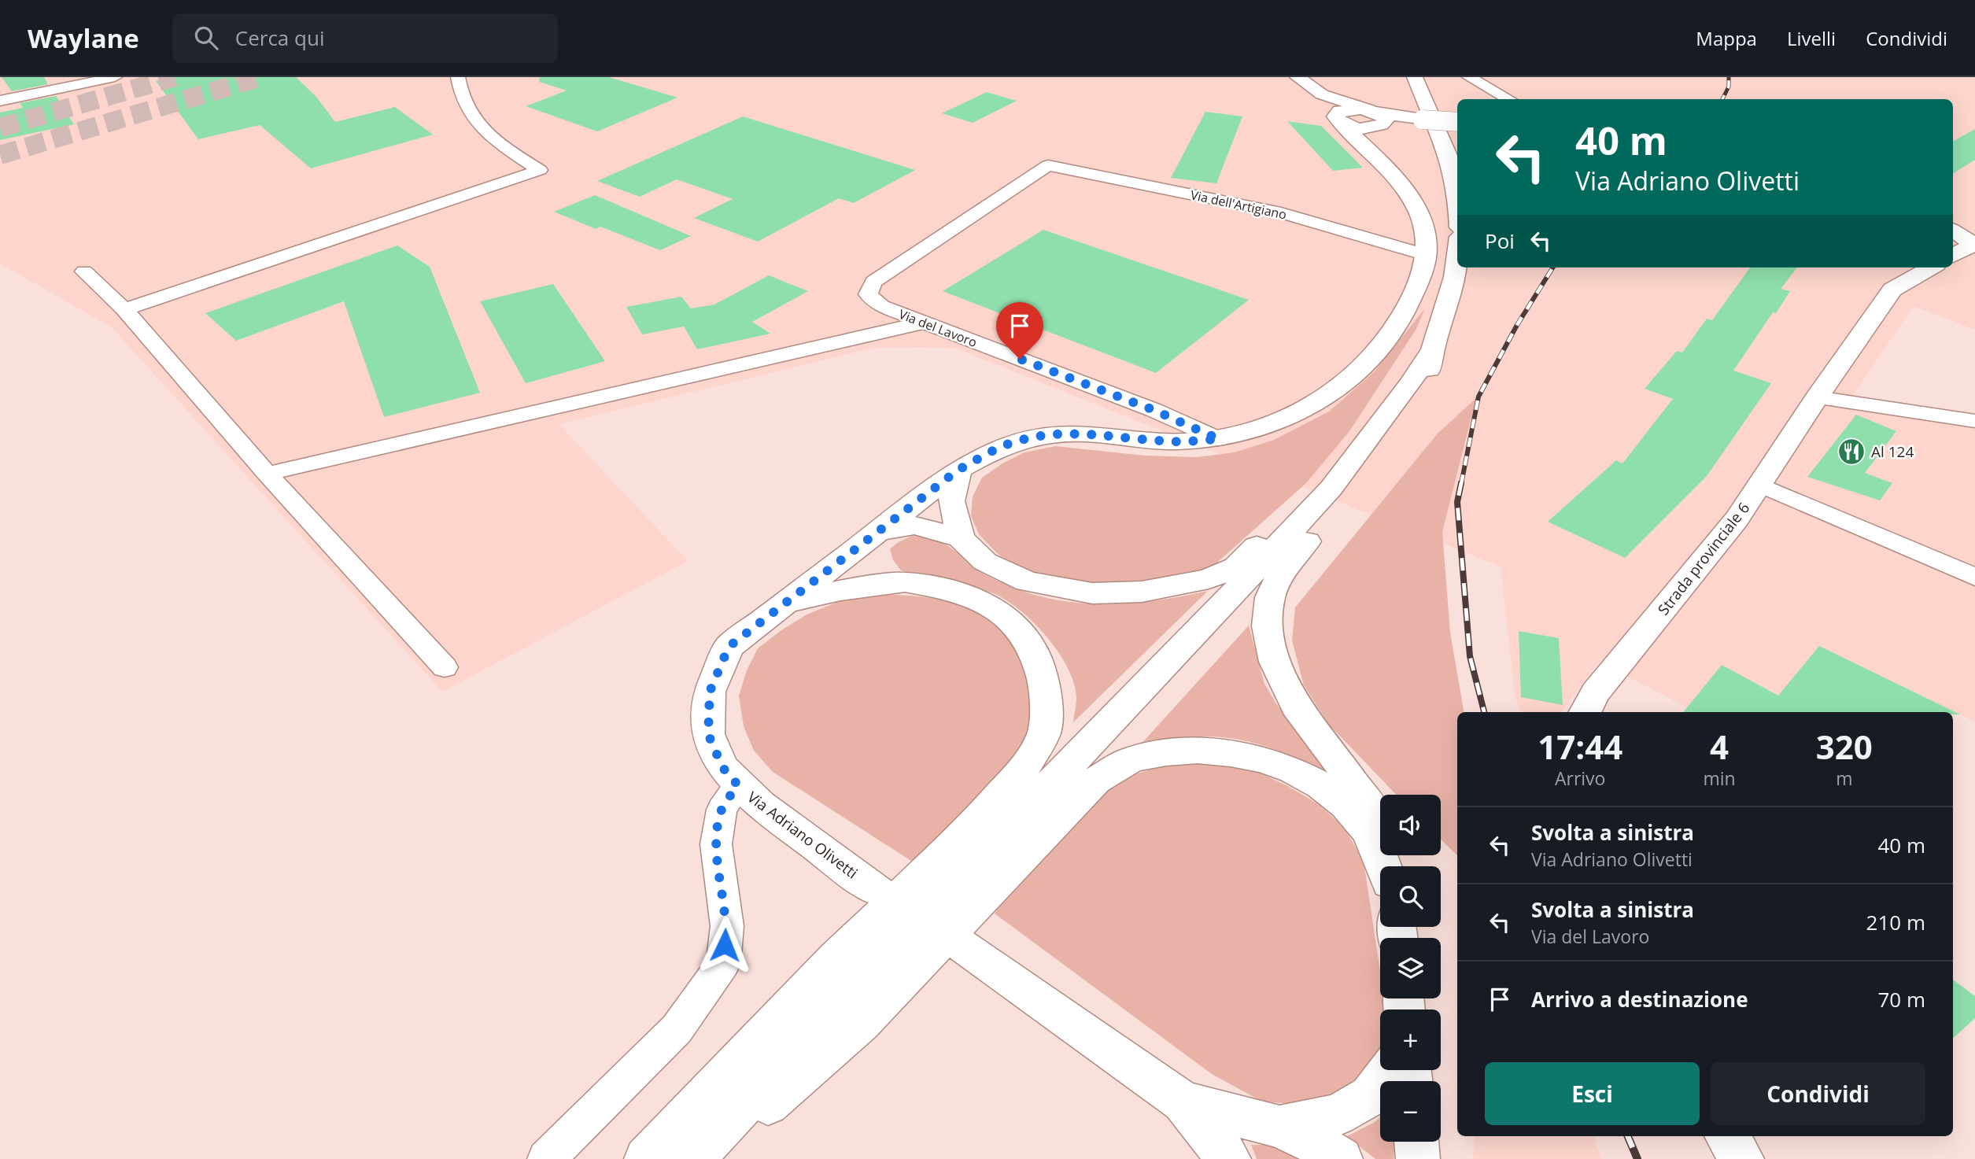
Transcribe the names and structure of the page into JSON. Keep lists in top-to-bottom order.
{
  "streets": {
    "main road": ["Strada provinciale 6", "Via Adriano Olivetti"],
    "street": ["Via dell'Artigiano", "Via del Lavoro"]
  },
  "crossings": [
    ["Via dell'Artigiano", "Via del Lavoro"],
    ["Via dell'Artigiano", "Via Adriano Olivetti"],
    ["Via del Lavoro", "Via Adriano Olivetti"]
  ],
  "places": {
    "restaurant": ["Al 124"]
  },
  "page": {
    "header": "Waylane",
    "search": "Cerca qui",
    "nav": ["Mappa", "Livelli", "Condividi"],
    "turn": ["40 m", "Via Adriano Olivetti"],
    "then": "Poi",
    "eta": [
      "17:44",
      "Arrivo",
      "4",
      "min",
      "320",
      "m"
    ],
    "map_buttons": ["+", "−"],
    "list": [
      {
        "name": "Svolta a sinistra",
        "note": "Via Adriano Olivetti",
        "value": "40 m"
      },
      {
        "name": "Svolta a sinistra",
        "note": "Via del Lavoro",
        "value": "210 m"
      },
      {
        "name": "Arrivo a destinazione",
        "value": "70 m"
      }
    ],
    "buttons": ["Esci", "Condividi"]
  }
}
